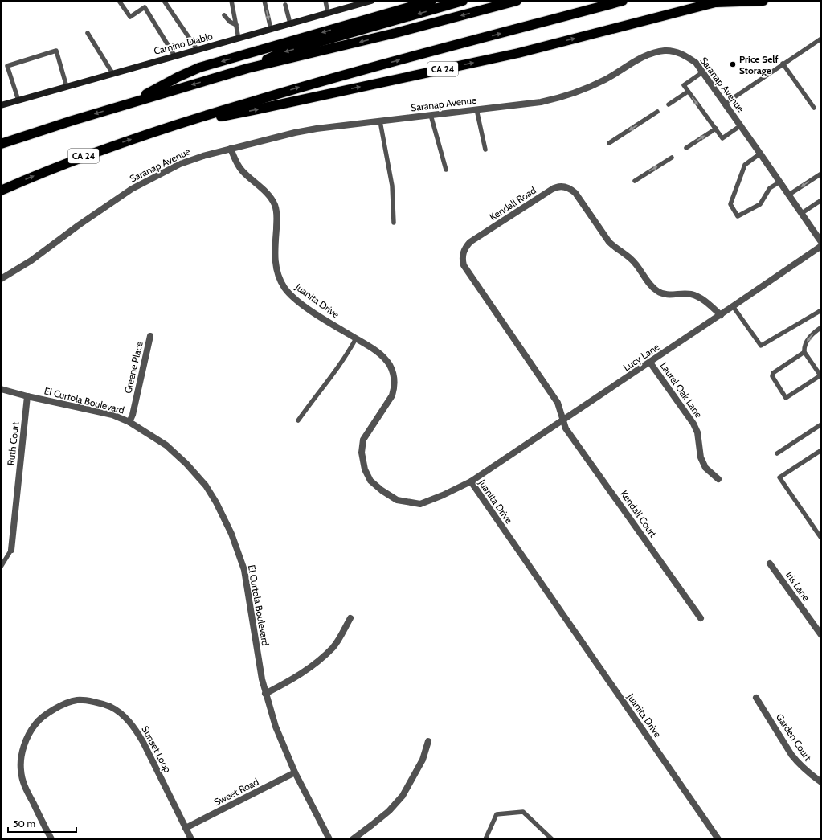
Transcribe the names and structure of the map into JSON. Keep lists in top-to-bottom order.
{
  "streets": {
    "highway": ["CA 24"],
    "street": [
      "Camino Diablo",
      "Saranap Avenue",
      "Kendall Road",
      "Juanita Drive",
      "Lucy Lane",
      "Greene Place",
      "Laurel Oak Lane",
      "El Curtola Boulevard",
      "Ruth Court",
      "Kendall Court",
      "Iris Lane",
      "Garden Court",
      "Sunset Loop",
      "Sweet Road"
    ]
  },
  "crossings": [
    ["Saranap Avenue", "Juanita Drive"],
    ["Kendall Road", "Lucy Lane"],
    ["Kendall Road", "Kendall Court"],
    ["Juanita Drive", "Lucy Lane"],
    ["Lucy Lane", "Laurel Oak Lane"],
    ["Lucy Lane", "Kendall Court"],
    ["Greene Place", "El Curtola Boulevard"],
    ["El Curtola Boulevard", "Ruth Court"],
    ["El Curtola Boulevard", "Sweet Road"],
    ["Sunset Loop", "Sweet Road"]
  ],
  "places": ["Price Self Storage"],
  "scale_bar": "50 m"
}
